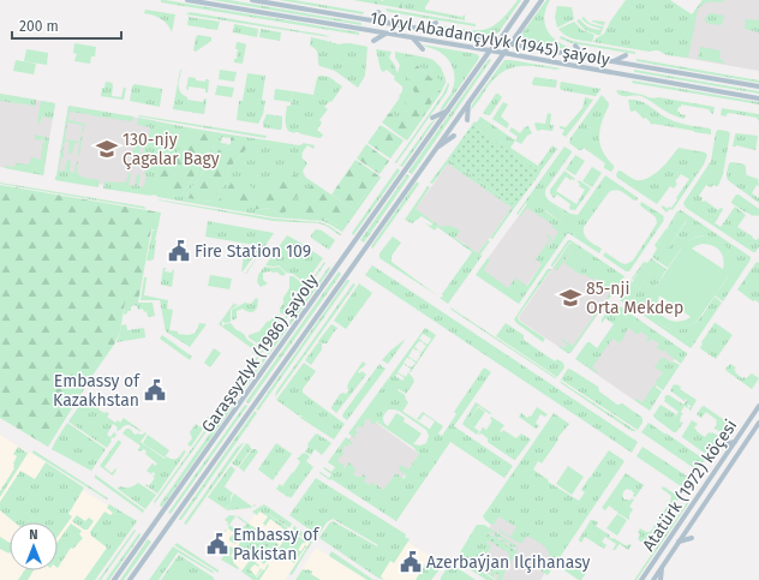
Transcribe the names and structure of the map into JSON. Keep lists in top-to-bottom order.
{
  "streets": {
    "main road": ["10 ýyl Abadançylyk (1945) şaýoly", "Garaşsyzlyk (1986) şaýoly", "Atatürk (1972) köçesi"]
  },
  "crossings": [
    ["10 ýyl Abadançylyk (1945) şaýoly", "Garaşsyzlyk (1986) şaýoly"]
  ],
  "places": {
    "school or university": ["130-njy Çagalar Bagy", "85-nji Orta Mekdep"],
    "public building": [
      "Fire Station 109",
      "Embassy of Kazakhstan",
      "Embassy of Pakistan",
      "Azerbaýjan Ilçihanasy"
    ]
  },
  "scale_bar": "200 m",
  "north": "top"
}
